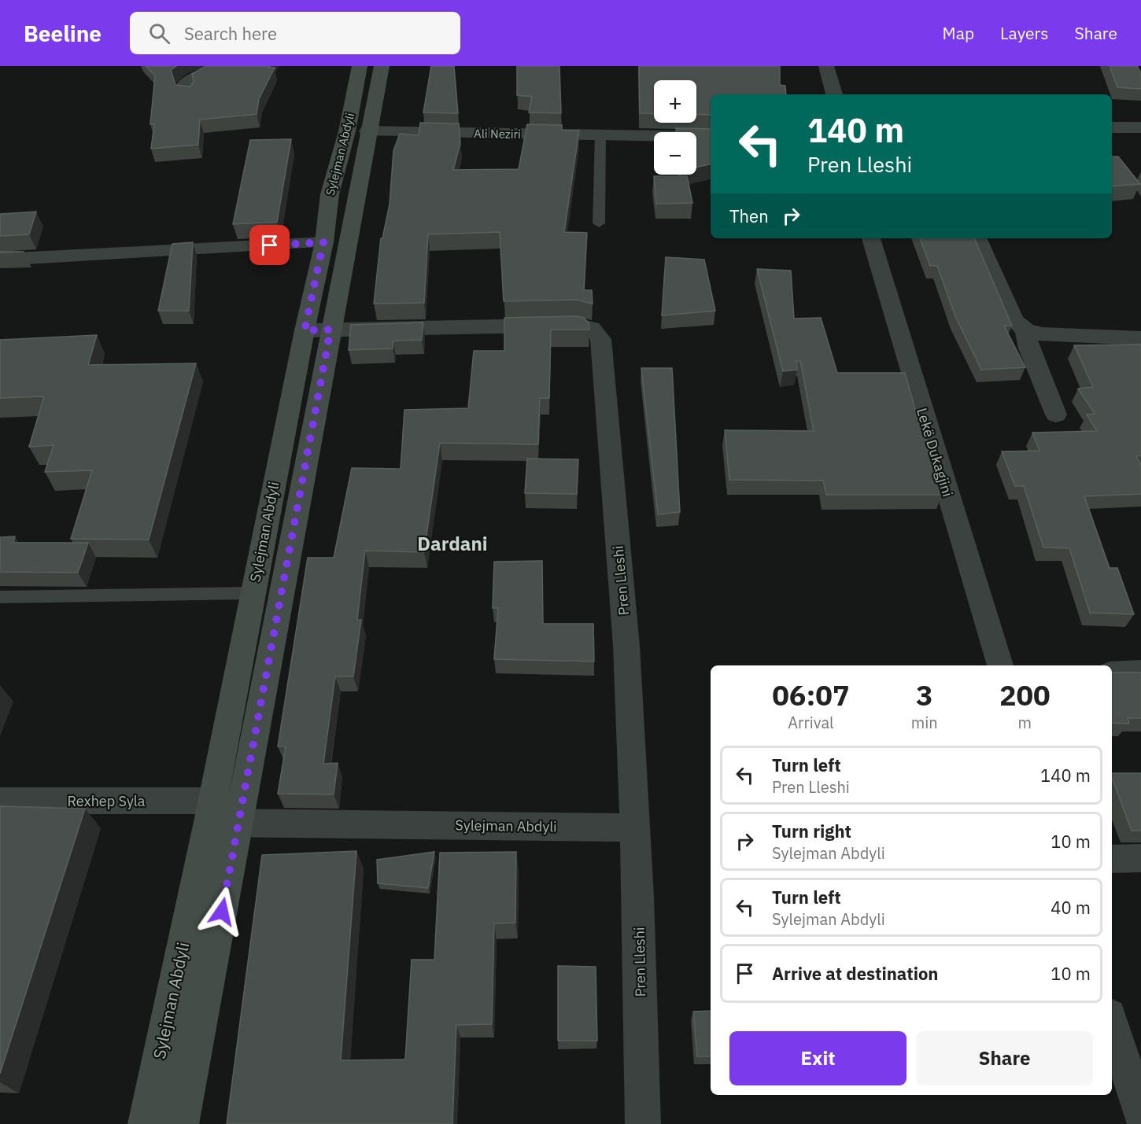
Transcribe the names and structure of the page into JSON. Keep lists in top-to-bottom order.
{
  "streets": {
    "main road": ["Sylejman Abdyli"],
    "street": [
      "Ali Neziri",
      "Lekë Dukagjini",
      "Pren Lleshi",
      "Rexhep Syla"
    ]
  },
  "crossings": [
    ["Sylejman Abdyli", "Pren Lleshi"],
    ["Sylejman Abdyli", "Rexhep Syla"]
  ],
  "districts": ["Dardani"],
  "page": {
    "header": "Beeline",
    "search": "Search here",
    "nav": ["Map", "Layers", "Share"],
    "map_buttons": ["+", "−"],
    "turn": ["140 m", "Pren Lleshi"],
    "then": "Then",
    "eta": [
      "06:07",
      "Arrival",
      "3",
      "min",
      "200",
      "m"
    ],
    "list": [
      {
        "name": "Turn left",
        "note": "Pren Lleshi",
        "value": "140 m"
      },
      {
        "name": "Turn right",
        "note": "Sylejman Abdyli",
        "value": "10 m"
      },
      {
        "name": "Turn left",
        "note": "Sylejman Abdyli",
        "value": "40 m"
      },
      {
        "name": "Arrive at destination",
        "value": "10 m"
      }
    ],
    "buttons": ["Exit", "Share"]
  }
}
